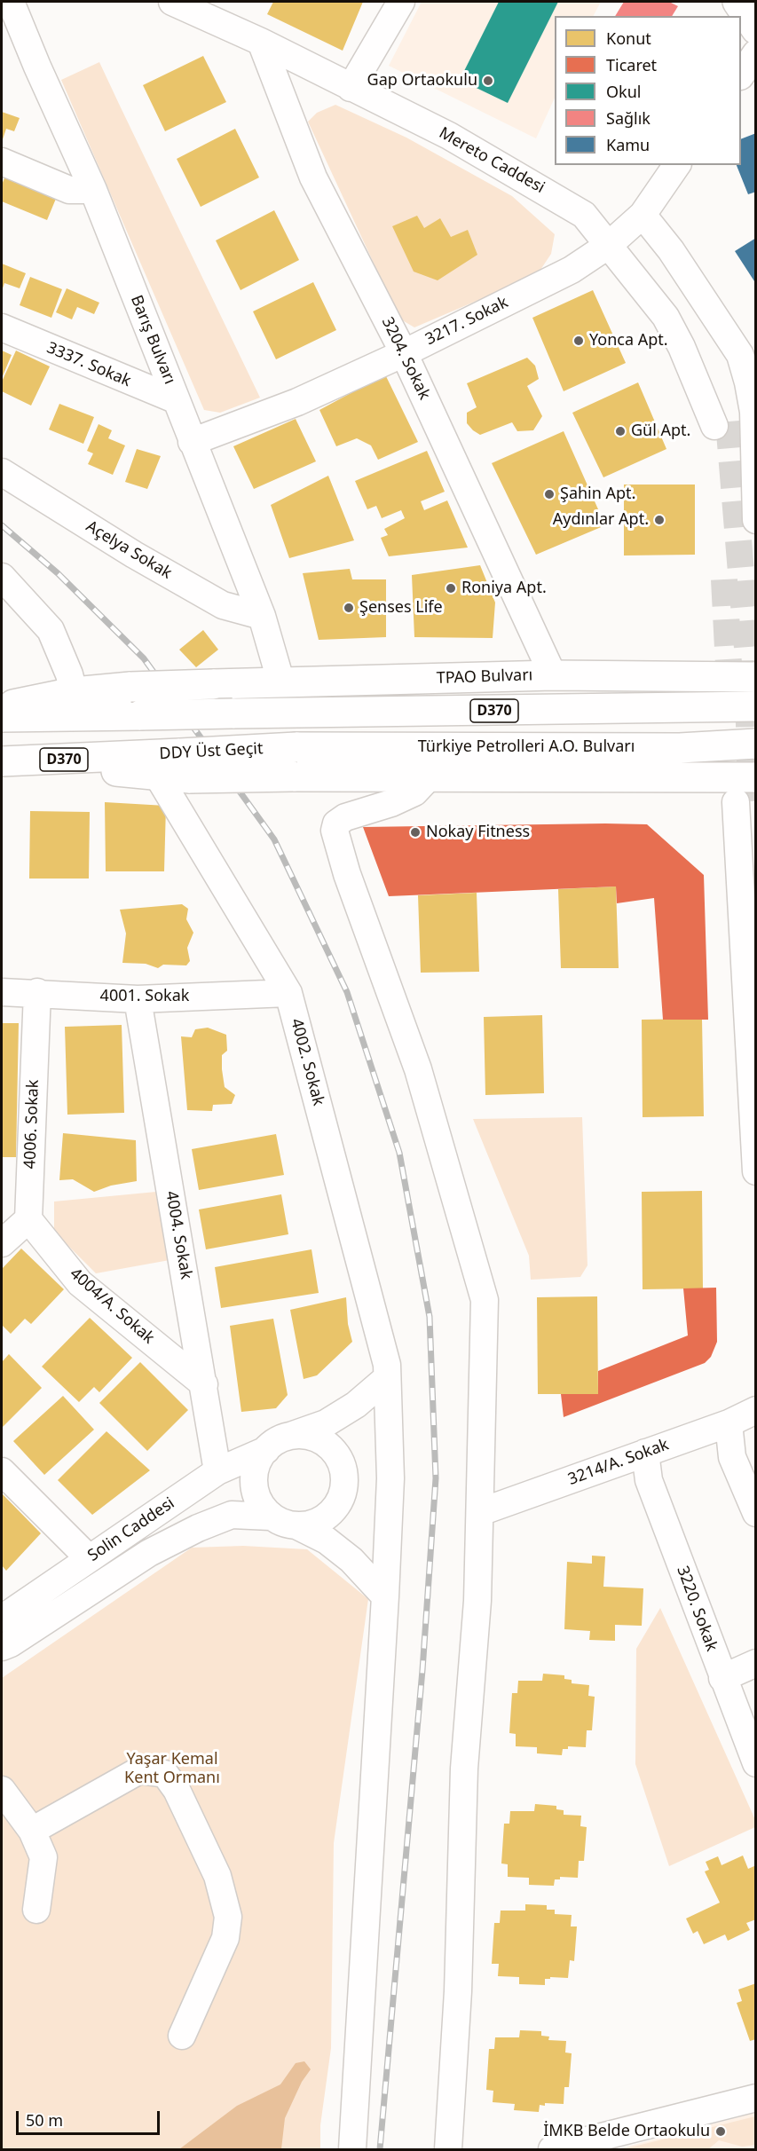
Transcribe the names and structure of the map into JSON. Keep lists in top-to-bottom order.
{
  "streets": {
    "main road": [
      "TPAO Bulvarı",
      "D370",
      "Türkiye Petrolleri A.O. Bulvarı",
      "DDY Üst Geçit"
    ],
    "street": [
      "Mereto Caddesi",
      "3217. Sokak",
      "Barış Bulvarı",
      "3204. Sokak",
      "3337. Sokak",
      "Açelya Sokak",
      "4001. Sokak",
      "4002. Sokak",
      "4006. Sokak",
      "4004. Sokak",
      "4004/A. Sokak",
      "3214/A. Sokak",
      "Solin Caddesi",
      "3220. Sokak"
    ]
  },
  "crossings": [
    ["Mereto Caddesi", "3217. Sokak"],
    ["Mereto Caddesi", "3204. Sokak"],
    ["3217. Sokak", "Barış Bulvarı"],
    ["3217. Sokak", "3204. Sokak"],
    ["Barış Bulvarı", "3337. Sokak"],
    ["Barış Bulvarı", "Açelya Sokak"],
    ["Barış Bulvarı", "TPAO Bulvarı"],
    ["3204. Sokak", "TPAO Bulvarı"],
    ["Türkiye Petrolleri A.O. Bulvarı", "DDY Üst Geçit"],
    ["4001. Sokak", "4002. Sokak"],
    ["4001. Sokak", "4006. Sokak"],
    ["4001. Sokak", "4004. Sokak"],
    ["4006. Sokak", "4004/A. Sokak"],
    ["4004. Sokak", "4004/A. Sokak"],
    ["4004. Sokak", "Solin Caddesi"],
    ["3214/A. Sokak", "3220. Sokak"]
  ],
  "parks": ["Yaşar Kemal Kent Ormanı"],
  "places": [
    "Gap Ortaokulu",
    "Yonca Apt.",
    "Gül Apt.",
    "Şahin Apt.",
    "Aydınlar Apt.",
    "Roniya Apt.",
    "Şenses Life",
    "Nokay Fitness",
    "İMKB Belde Ortaokulu"
  ],
  "legend": [
    "Konut",
    "Ticaret",
    "Okul",
    "Sağlık",
    "Kamu"
  ],
  "scale_bar": "50 m"
}
